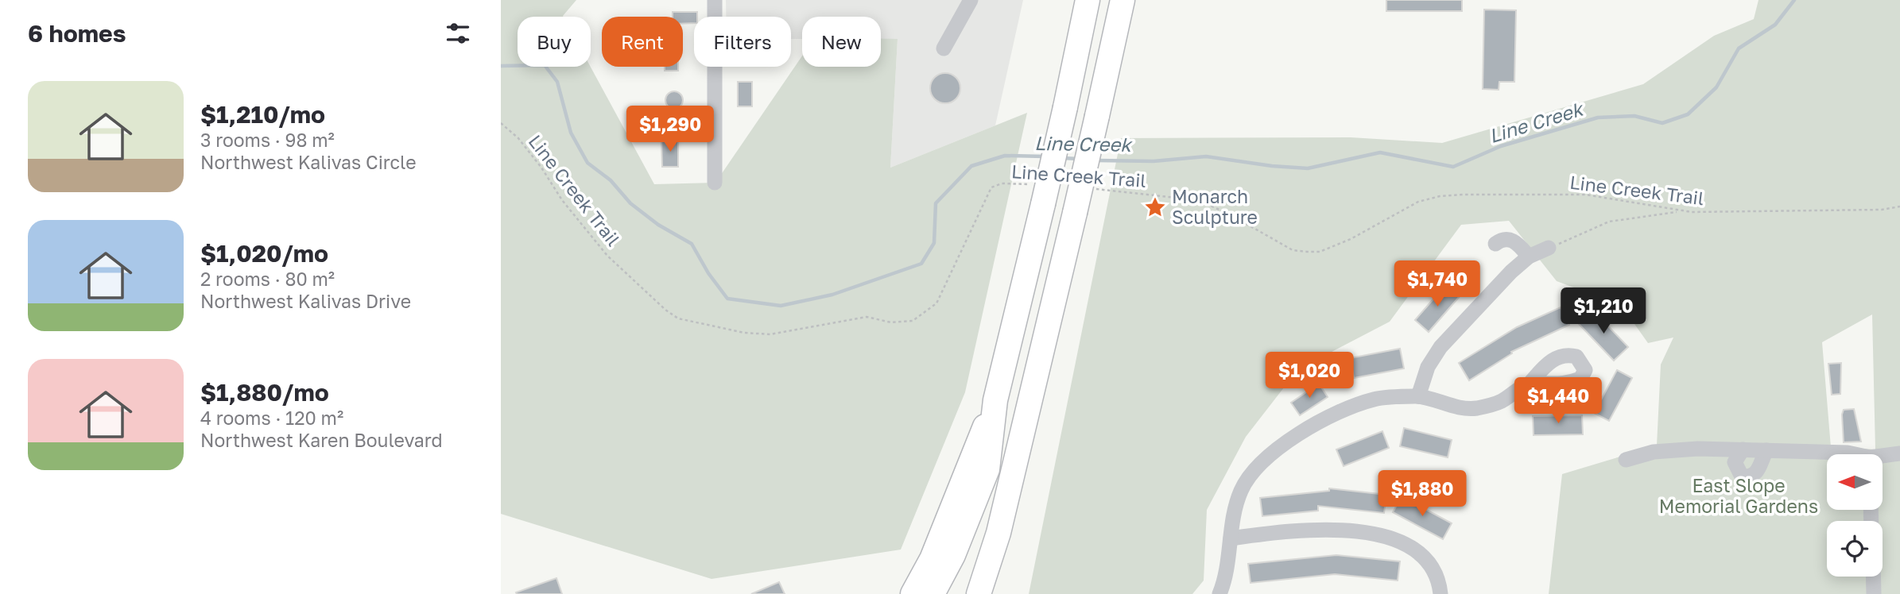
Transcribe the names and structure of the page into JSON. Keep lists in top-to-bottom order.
{
  "streets": {
    "path": ["Line Creek Trail"]
  },
  "water": ["Line Creek"],
  "parks": ["East Slope Memorial Gardens"],
  "places": {
    "place": ["Monarch Sculpture"]
  },
  "north": "left",
  "page": {
    "heading": "6 homes",
    "chip": [
      "Buy",
      "Rent",
      "Filters",
      "New"
    ],
    "list": [
      {
        "name": "$1,210/mo",
        "note": "3 rooms · 98 m² · Northwest Kalivas Circle"
      },
      {
        "name": "$1,020/mo",
        "note": "2 rooms · 80 m² · Northwest Kalivas Drive"
      },
      {
        "name": "$1,880/mo",
        "note": "4 rooms · 120 m² · Northwest Karen Boulevard"
      }
    ],
    "price": [
      "$1,290",
      "$1,740",
      "$1,210",
      "$1,020",
      "$1,440",
      "$1,880"
    ]
  }
}
